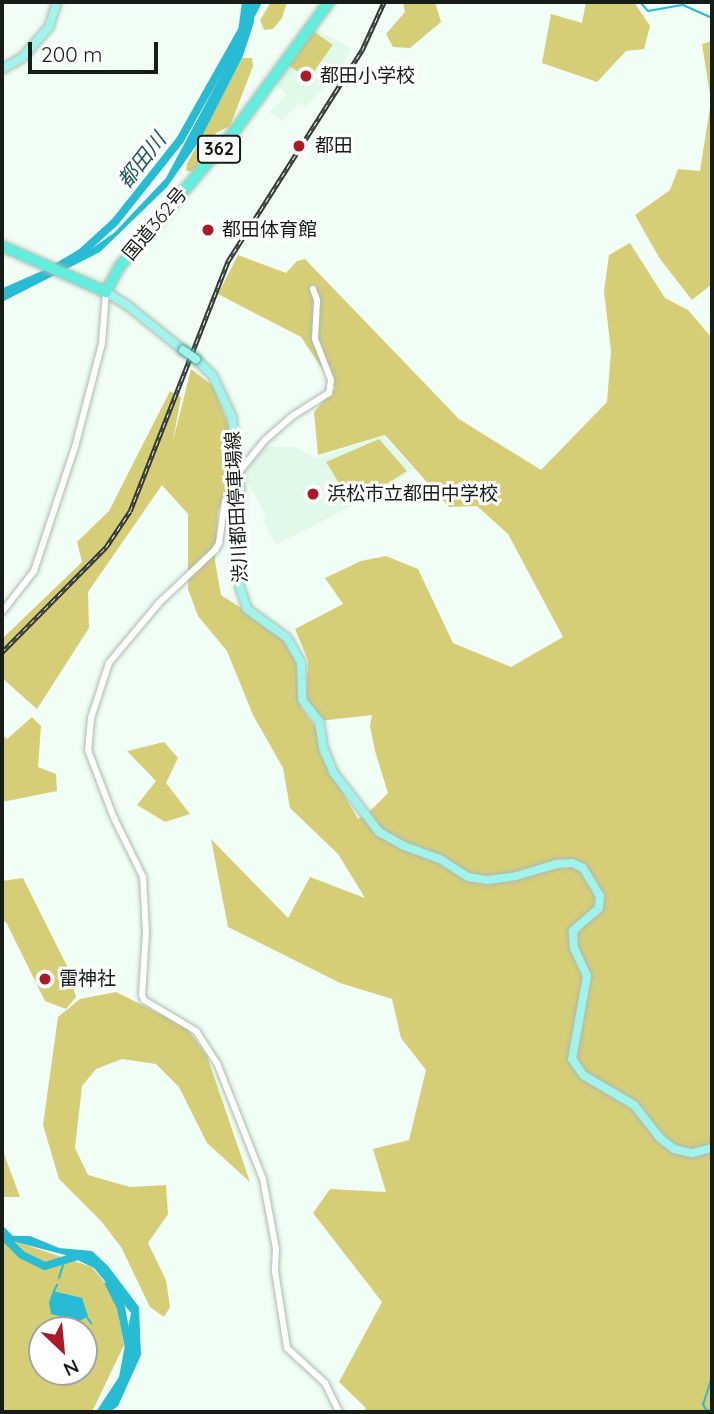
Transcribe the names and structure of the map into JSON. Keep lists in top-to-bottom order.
{
  "streets": {
    "highway": ["362", "国道362号"],
    "main road": ["渋川都田停車場線"]
  },
  "crossings": [
    ["国道362号", "渋川都田停車場線"]
  ],
  "water": ["都田川"],
  "places": [
    "都田小学校",
    "都田",
    "都田体育館",
    "浜松市立都田中学校",
    "雷神社"
  ],
  "scale_bar": "200 m",
  "north": "bottom right"
}
